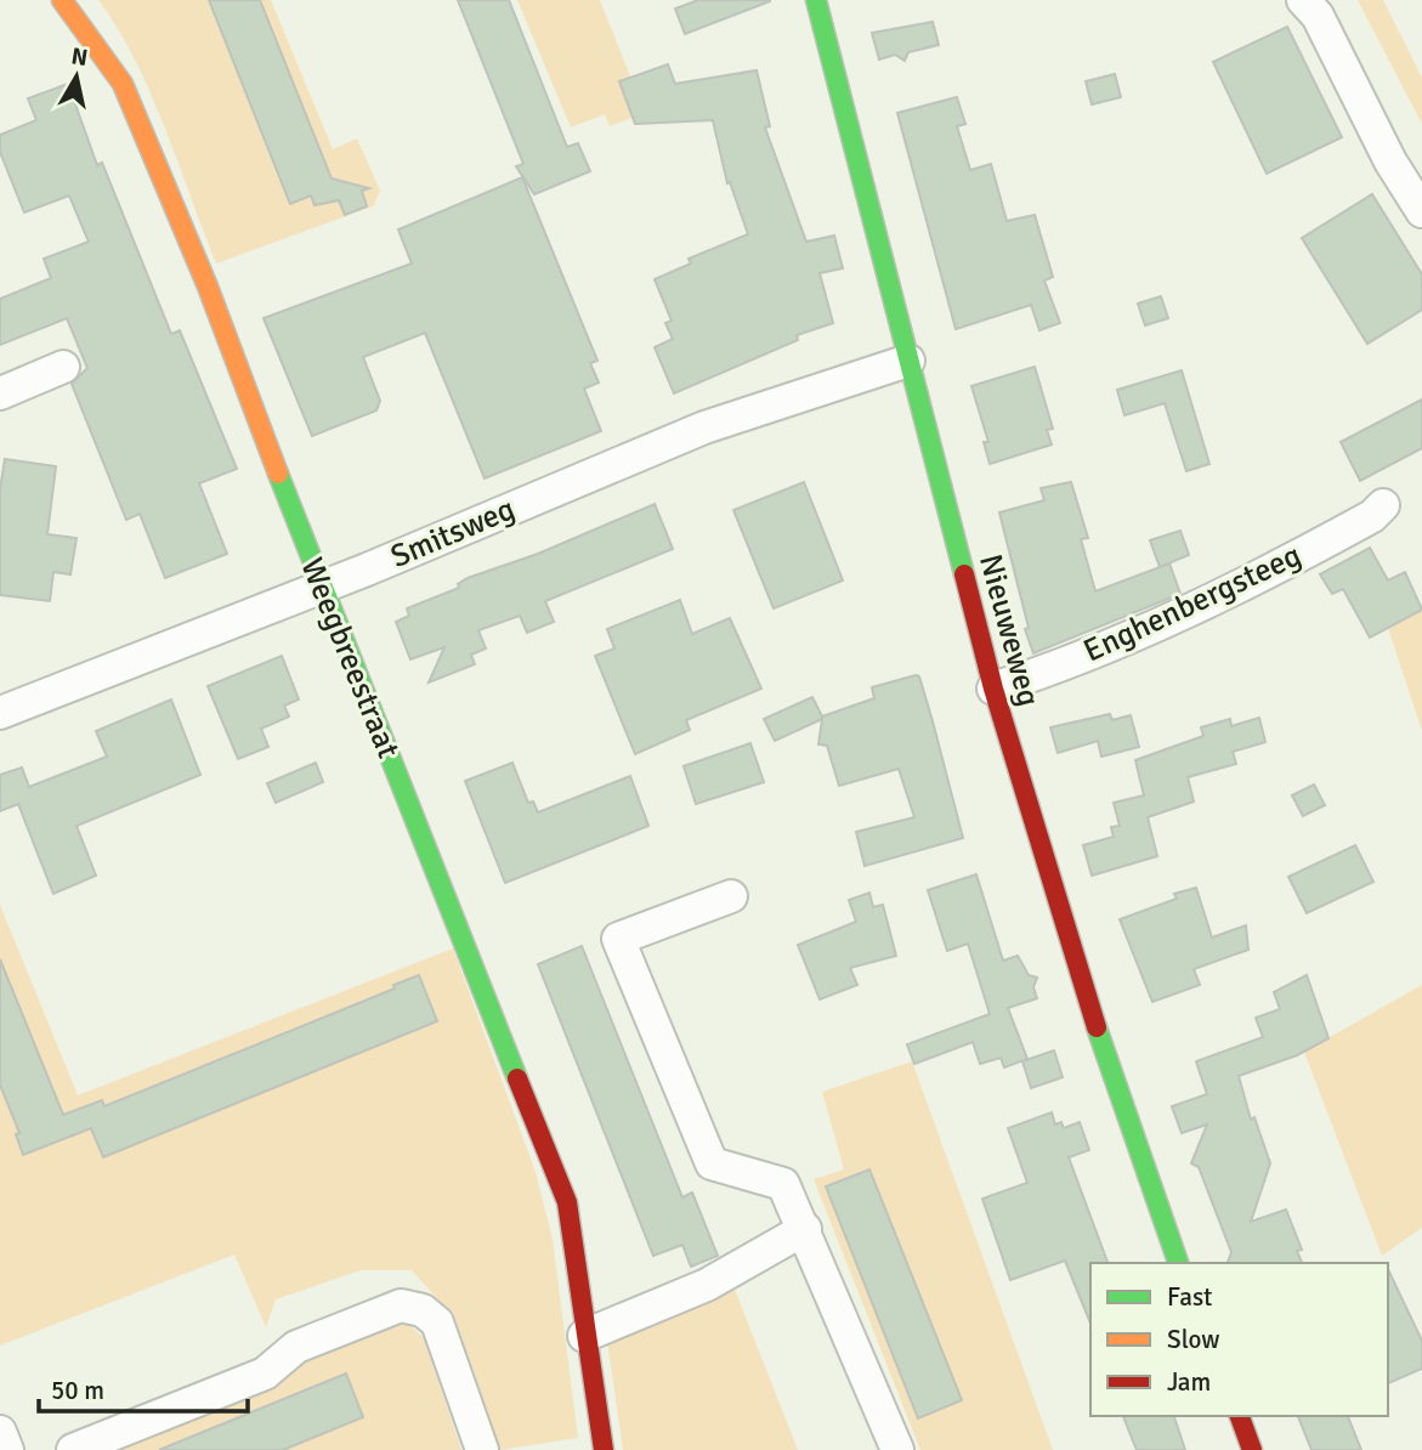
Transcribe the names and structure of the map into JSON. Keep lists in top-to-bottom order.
{
  "streets": {
    "street": [
      "Smitsweg",
      "Enghenbergsteeg",
      "Nieuweweg",
      "Weegbreestraat"
    ]
  },
  "crossings": [
    ["Smitsweg", "Nieuweweg"],
    ["Smitsweg", "Weegbreestraat"],
    ["Enghenbergsteeg", "Nieuweweg"]
  ],
  "legend": ["Fast", "Slow", "Jam"],
  "scale_bar": "50 m",
  "north": "top"
}
